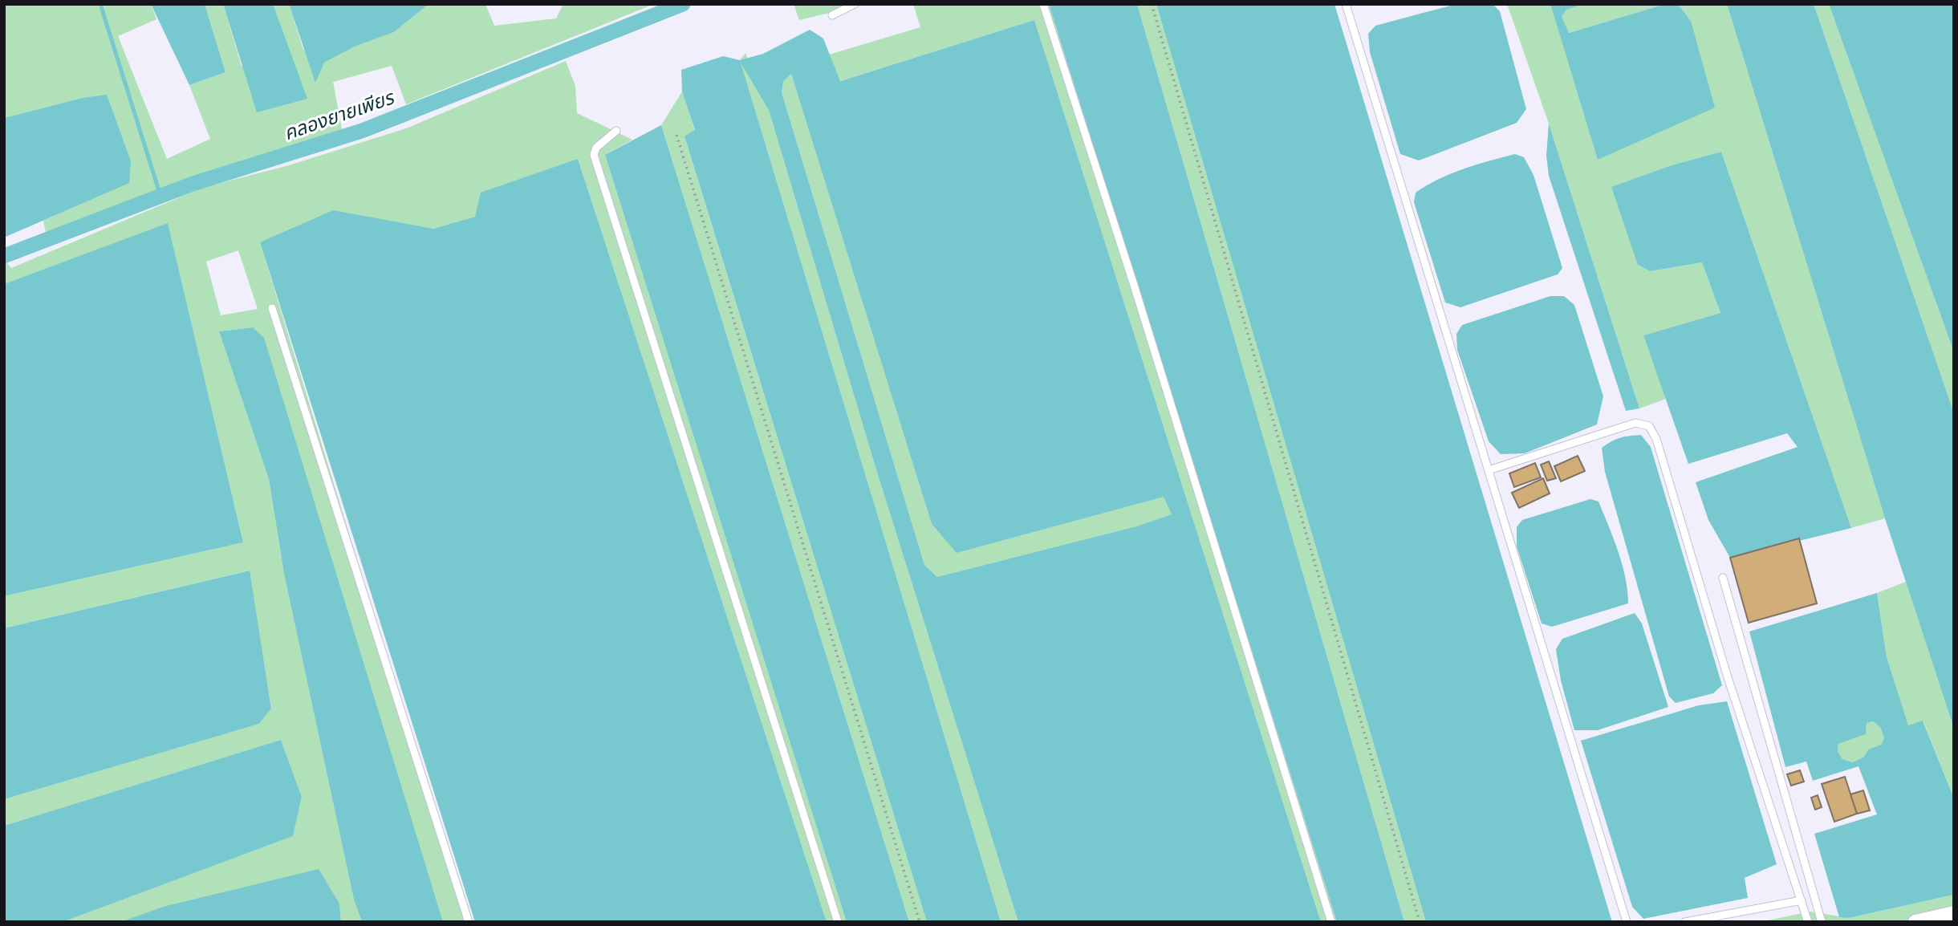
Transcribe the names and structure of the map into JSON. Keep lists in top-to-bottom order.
{
  "water": ["คลองยายเพียร"]
}
